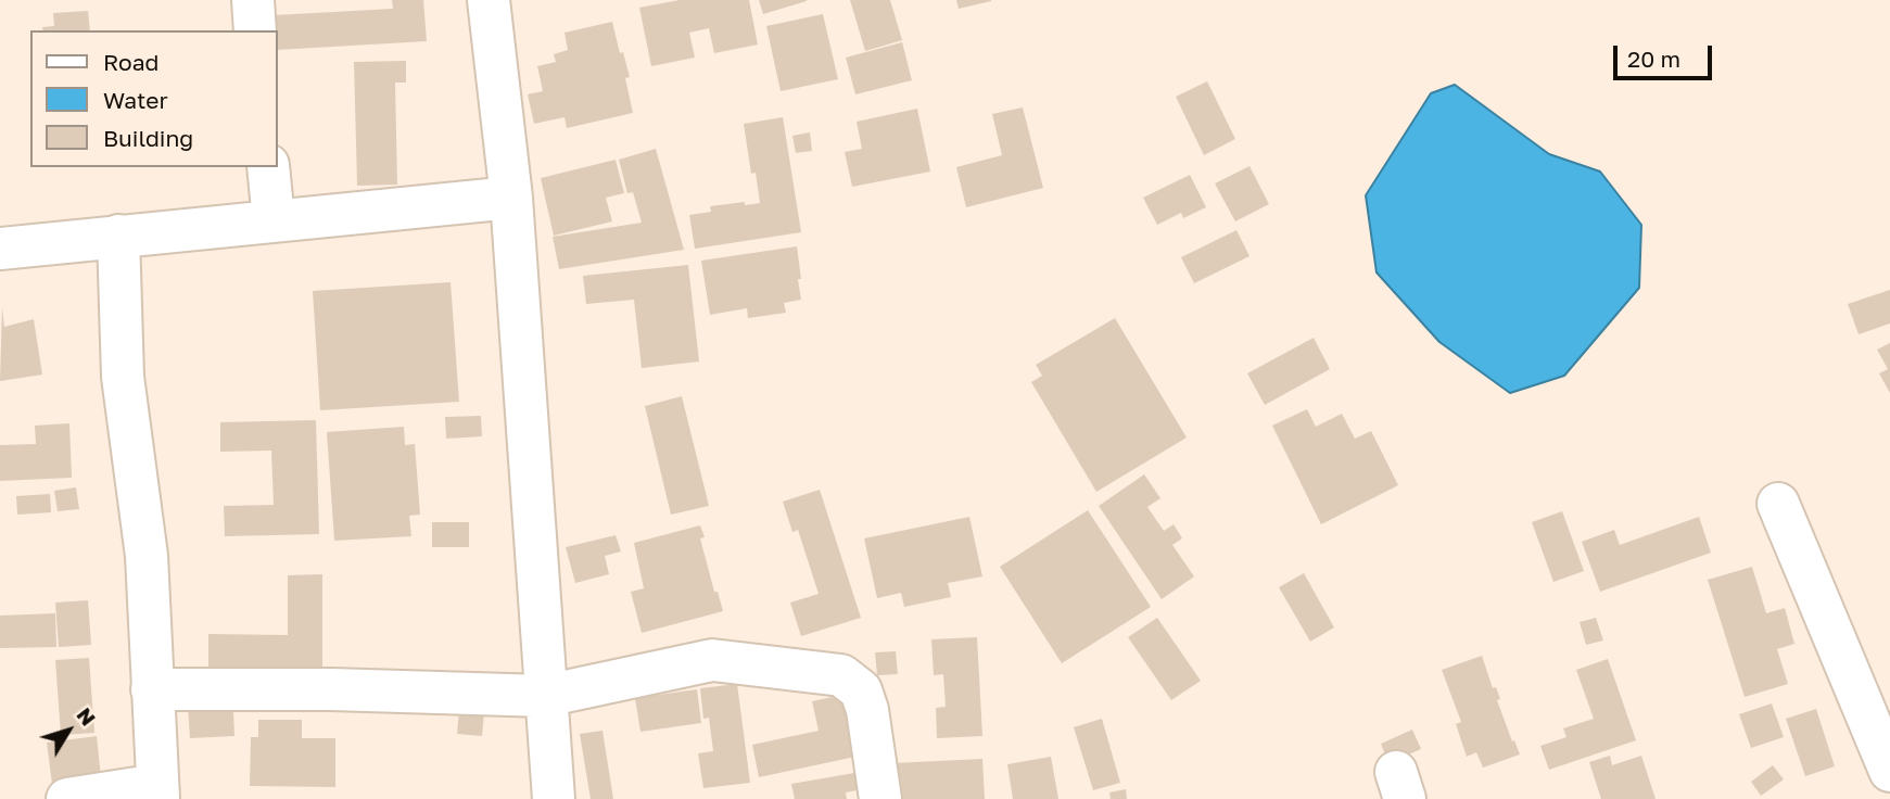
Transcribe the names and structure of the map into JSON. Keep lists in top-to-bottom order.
{
  "legend": ["Road", "Water", "Building"],
  "scale_bar": "20 m",
  "north": "top right"
}
